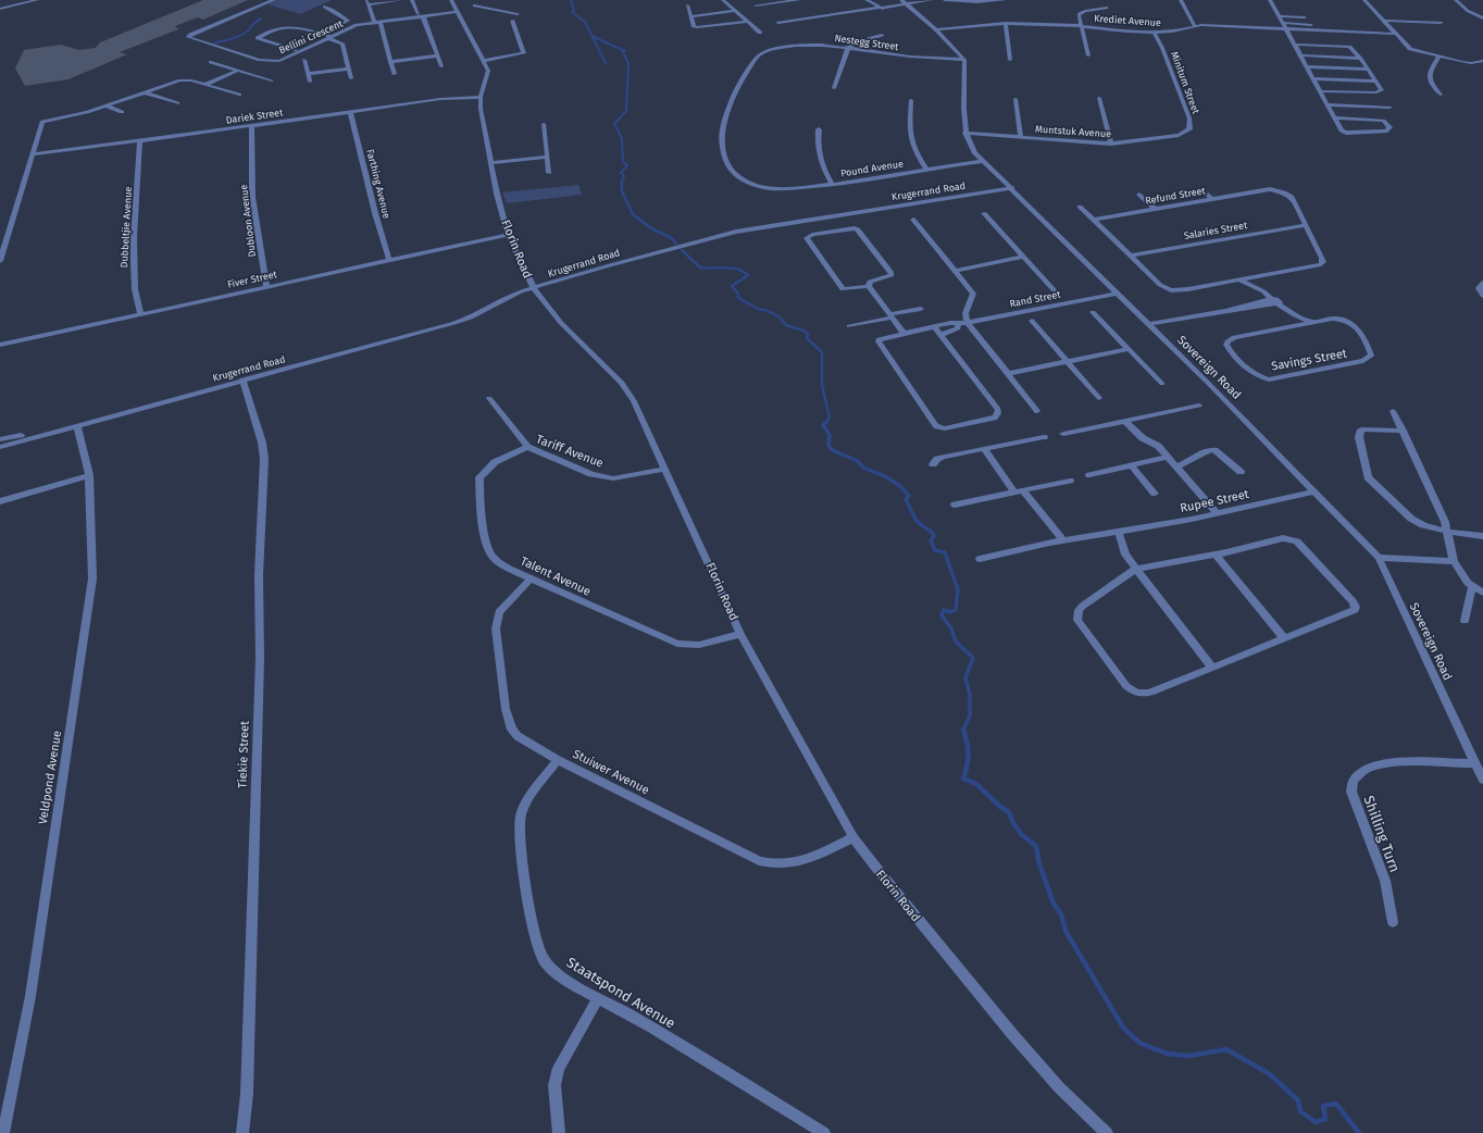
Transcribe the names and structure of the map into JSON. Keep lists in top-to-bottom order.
{
  "streets": {
    "street": [
      "Krediet Avenue",
      "Bellini Crescent",
      "Nestegg Street",
      "Minitum Street",
      "Dariek Street",
      "Muntstuk Avenue",
      "Pound Avenue",
      "Farthing Avenue",
      "Krugerrand Road",
      "Refund Street",
      "Dubloon Avenue",
      "Dubbeltjie Avenue",
      "Salaries Street",
      "Florin Road",
      "Fiver Street",
      "Rand Street",
      "Savings Street",
      "Sovereign Road",
      "Tariff Avenue",
      "Rupee Street",
      "Talent Avenue",
      "Tiekie Street",
      "Stuiwer Avenue",
      "Veldpond Avenue",
      "Shilling Turn",
      "Staatspond Avenue"
    ]
  },
  "crossings": [
    ["Krediet Avenue", "Minitum Street"],
    ["Bellini Crescent", "Florin Road"],
    ["Nestegg Street", "Pound Avenue"],
    ["Nestegg Street", "Sovereign Road"],
    ["Minitum Street", "Muntstuk Avenue"],
    ["Dariek Street", "Farthing Avenue"],
    ["Dariek Street", "Dubloon Avenue"],
    ["Dariek Street", "Dubbeltjie Avenue"],
    ["Dariek Street", "Florin Road"],
    ["Muntstuk Avenue", "Sovereign Road"],
    ["Pound Avenue", "Sovereign Road"],
    ["Farthing Avenue", "Fiver Street"],
    ["Krugerrand Road", "Florin Road"],
    ["Krugerrand Road", "Sovereign Road"],
    ["Krugerrand Road", "Tiekie Street"],
    ["Krugerrand Road", "Veldpond Avenue"],
    ["Refund Street", "Salaries Street"],
    ["Dubloon Avenue", "Fiver Street"],
    ["Dubbeltjie Avenue", "Fiver Street"],
    ["Florin Road", "Fiver Street"],
    ["Florin Road", "Tariff Avenue"],
    ["Florin Road", "Talent Avenue"],
    ["Florin Road", "Stuiwer Avenue"],
    ["Rand Street", "Sovereign Road"],
    ["Sovereign Road", "Rupee Street"],
    ["Sovereign Road", "Shilling Turn"],
    ["Tariff Avenue", "Talent Avenue"],
    ["Talent Avenue", "Stuiwer Avenue"],
    ["Stuiwer Avenue", "Staatspond Avenue"]
  ]
}
